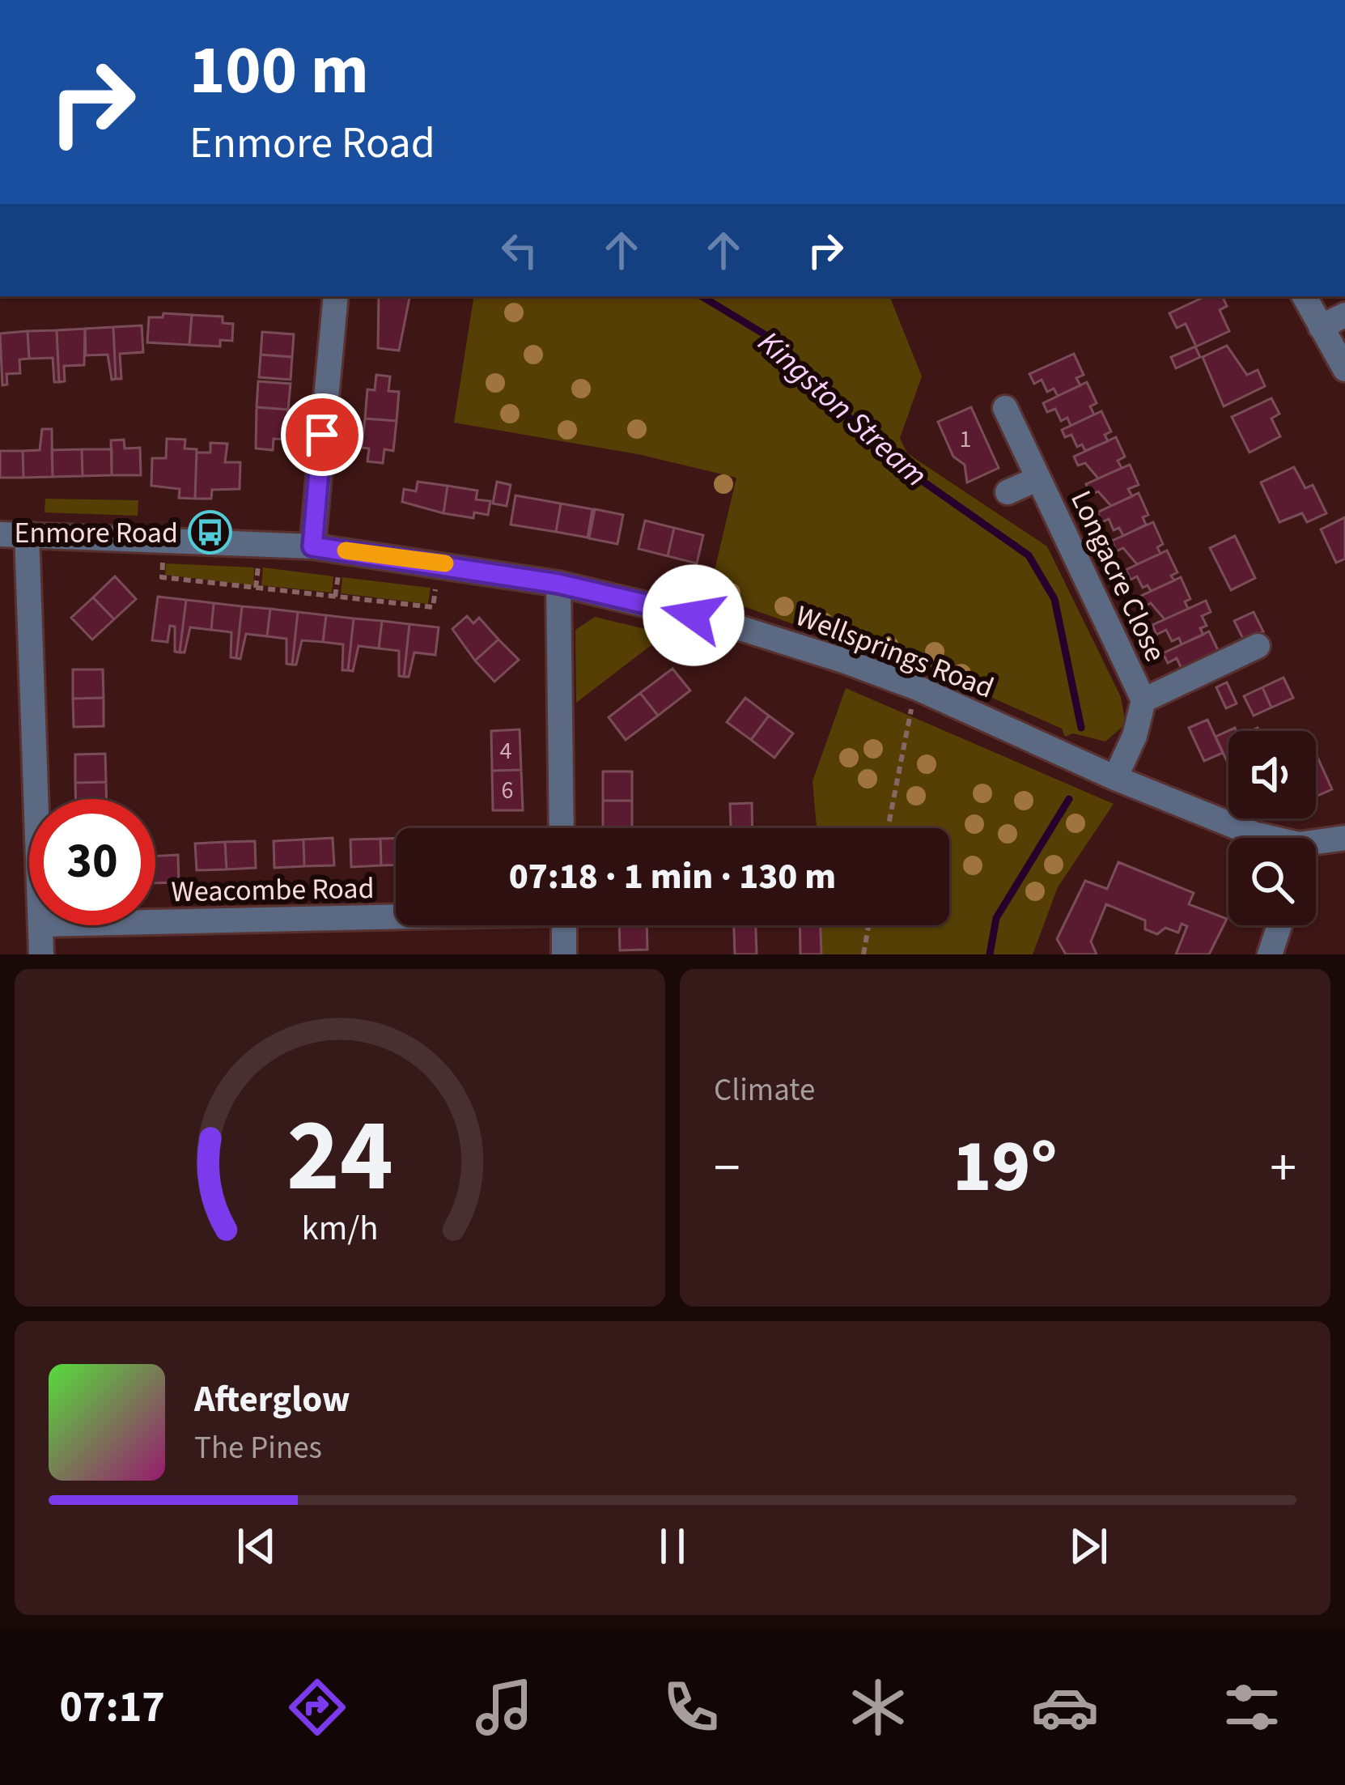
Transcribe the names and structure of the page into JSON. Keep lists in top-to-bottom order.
{
  "streets": {
    "street": ["Longacre Close", "Wellsprings Road", "Weacombe Road"]
  },
  "crossings": [
    ["Longacre Close", "Wellsprings Road"]
  ],
  "water": ["Kingston Stream"],
  "places": {
    "bus stop": ["Enmore Road"]
  },
  "house_numbers": ["1", "4", "6"],
  "page": {
    "turn": ["100 m", "Enmore Road"],
    "limit": "30",
    "trip": "07:18 · 1 min · 130 m",
    "tile": "Climate",
    "heat": ["−", "19°", "+"],
    "song": ["Afterglow", "The Pines"],
    "tabs": "07:17",
    "gauge": ["24", "km/h"]
  }
}
